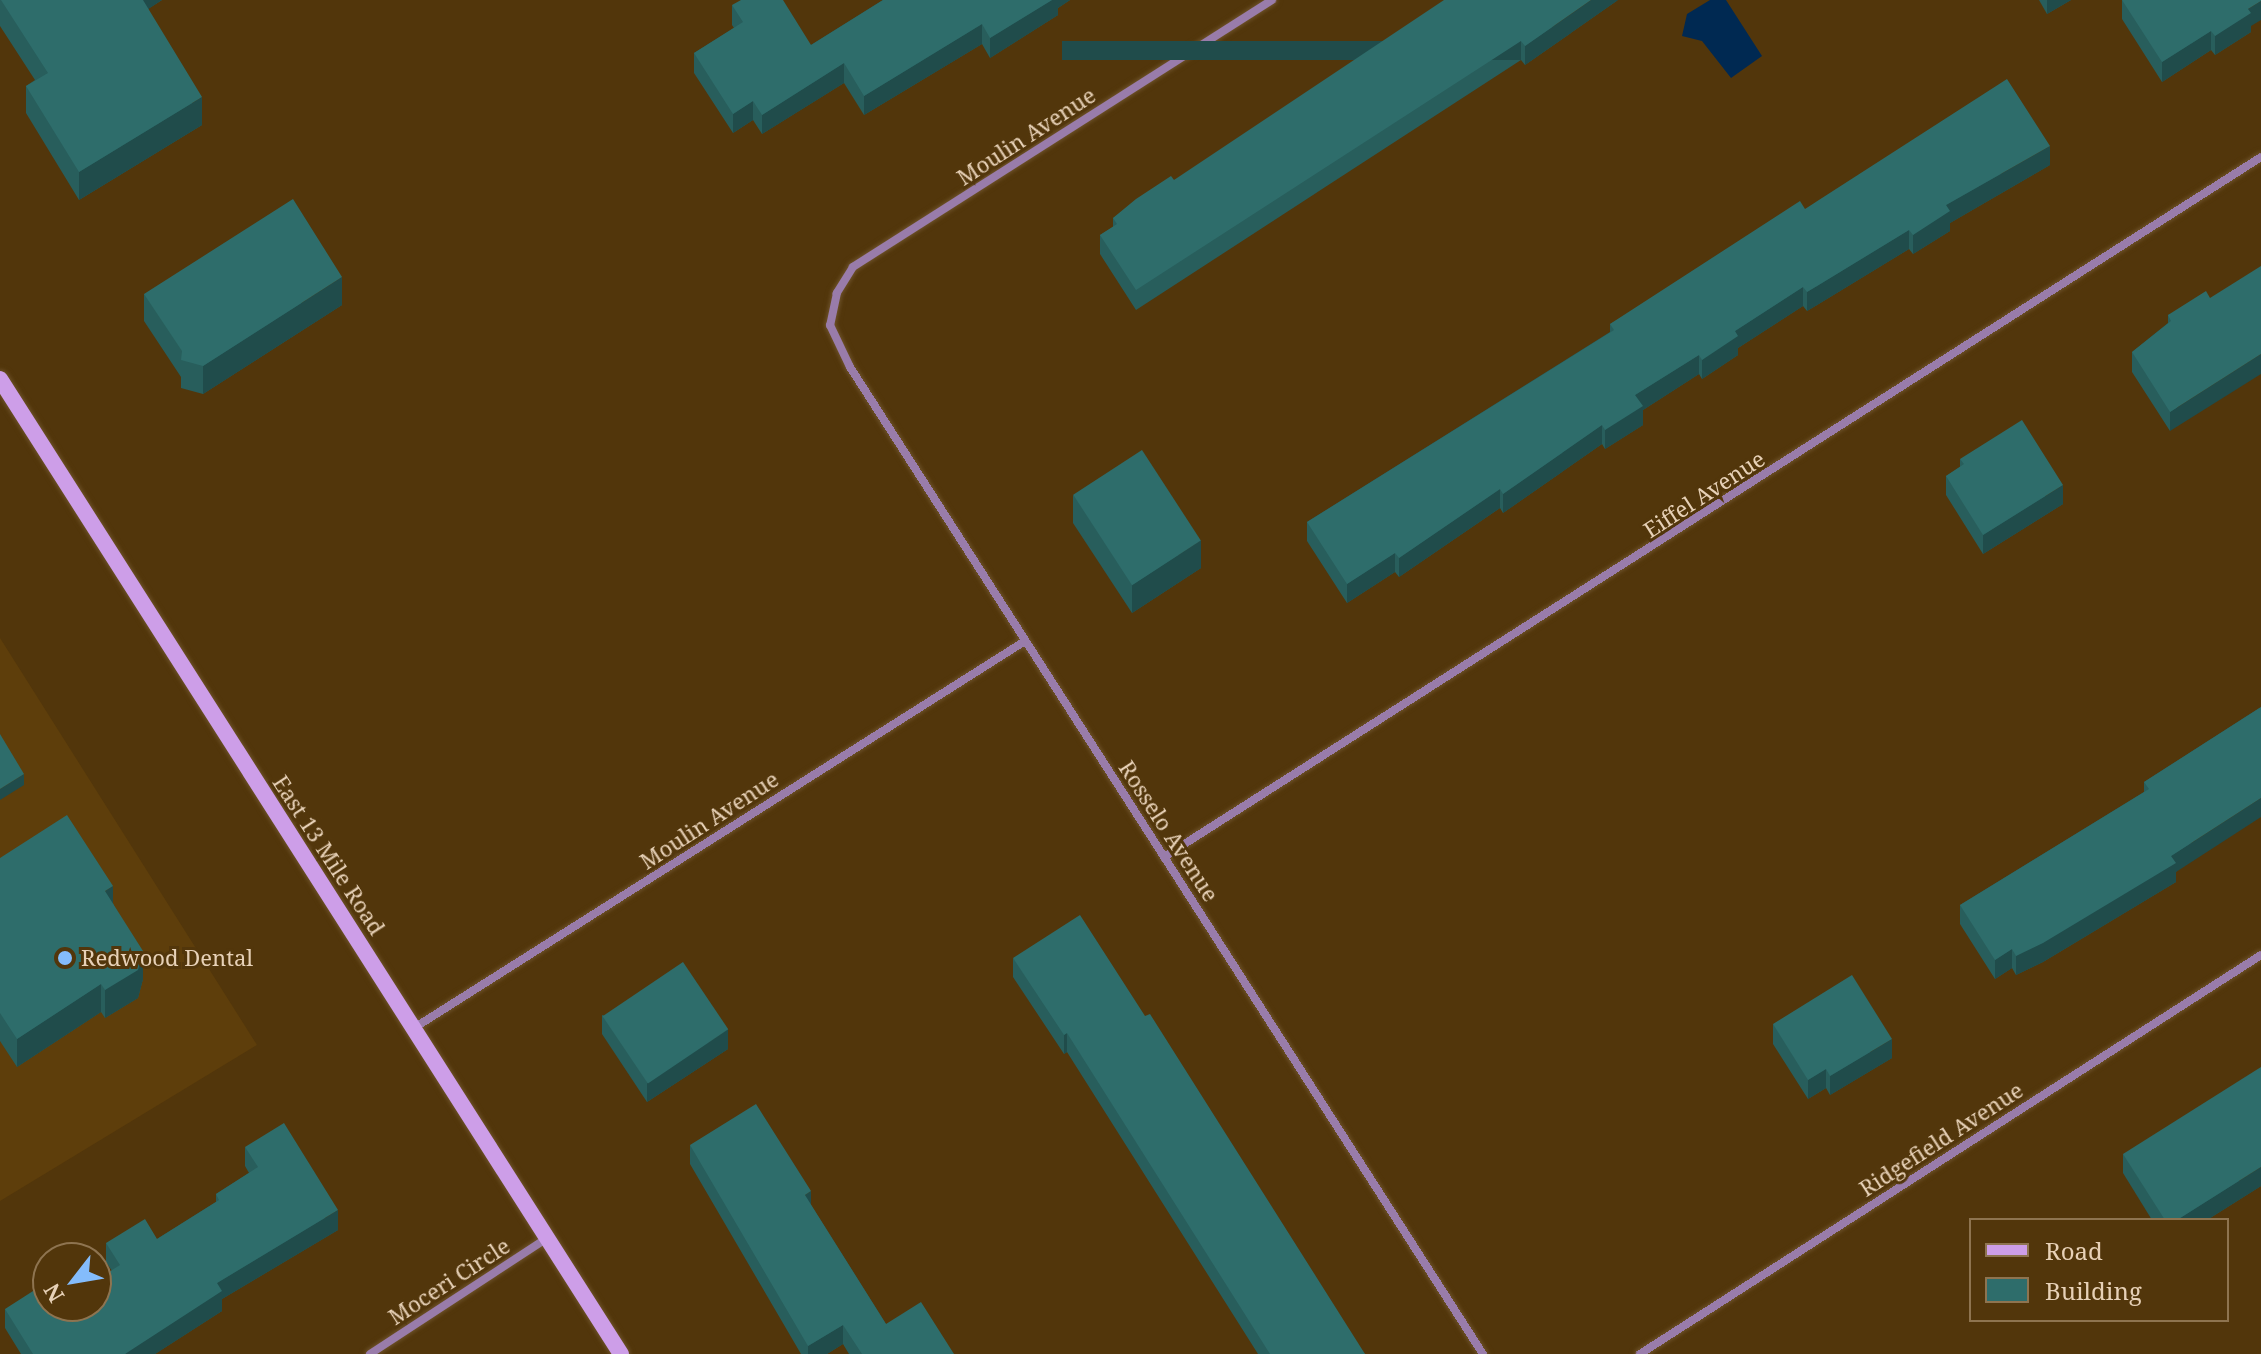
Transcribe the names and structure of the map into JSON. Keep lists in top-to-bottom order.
{
  "streets": {
    "main road": ["East 13 Mile Road"],
    "street": [
      "Moulin Avenue",
      "Eiffel Avenue",
      "Rosselo Avenue",
      "Ridgefield Avenue",
      "Moceri Circle"
    ]
  },
  "crossings": [
    ["Moulin Avenue", "Rosselo Avenue"],
    ["Moulin Avenue", "East 13 Mile Road"],
    ["Eiffel Avenue", "Rosselo Avenue"],
    ["East 13 Mile Road", "Moceri Circle"]
  ],
  "places": ["Redwood Dental"],
  "legend": ["Road", "Building"],
  "north": "bottom left"
}
